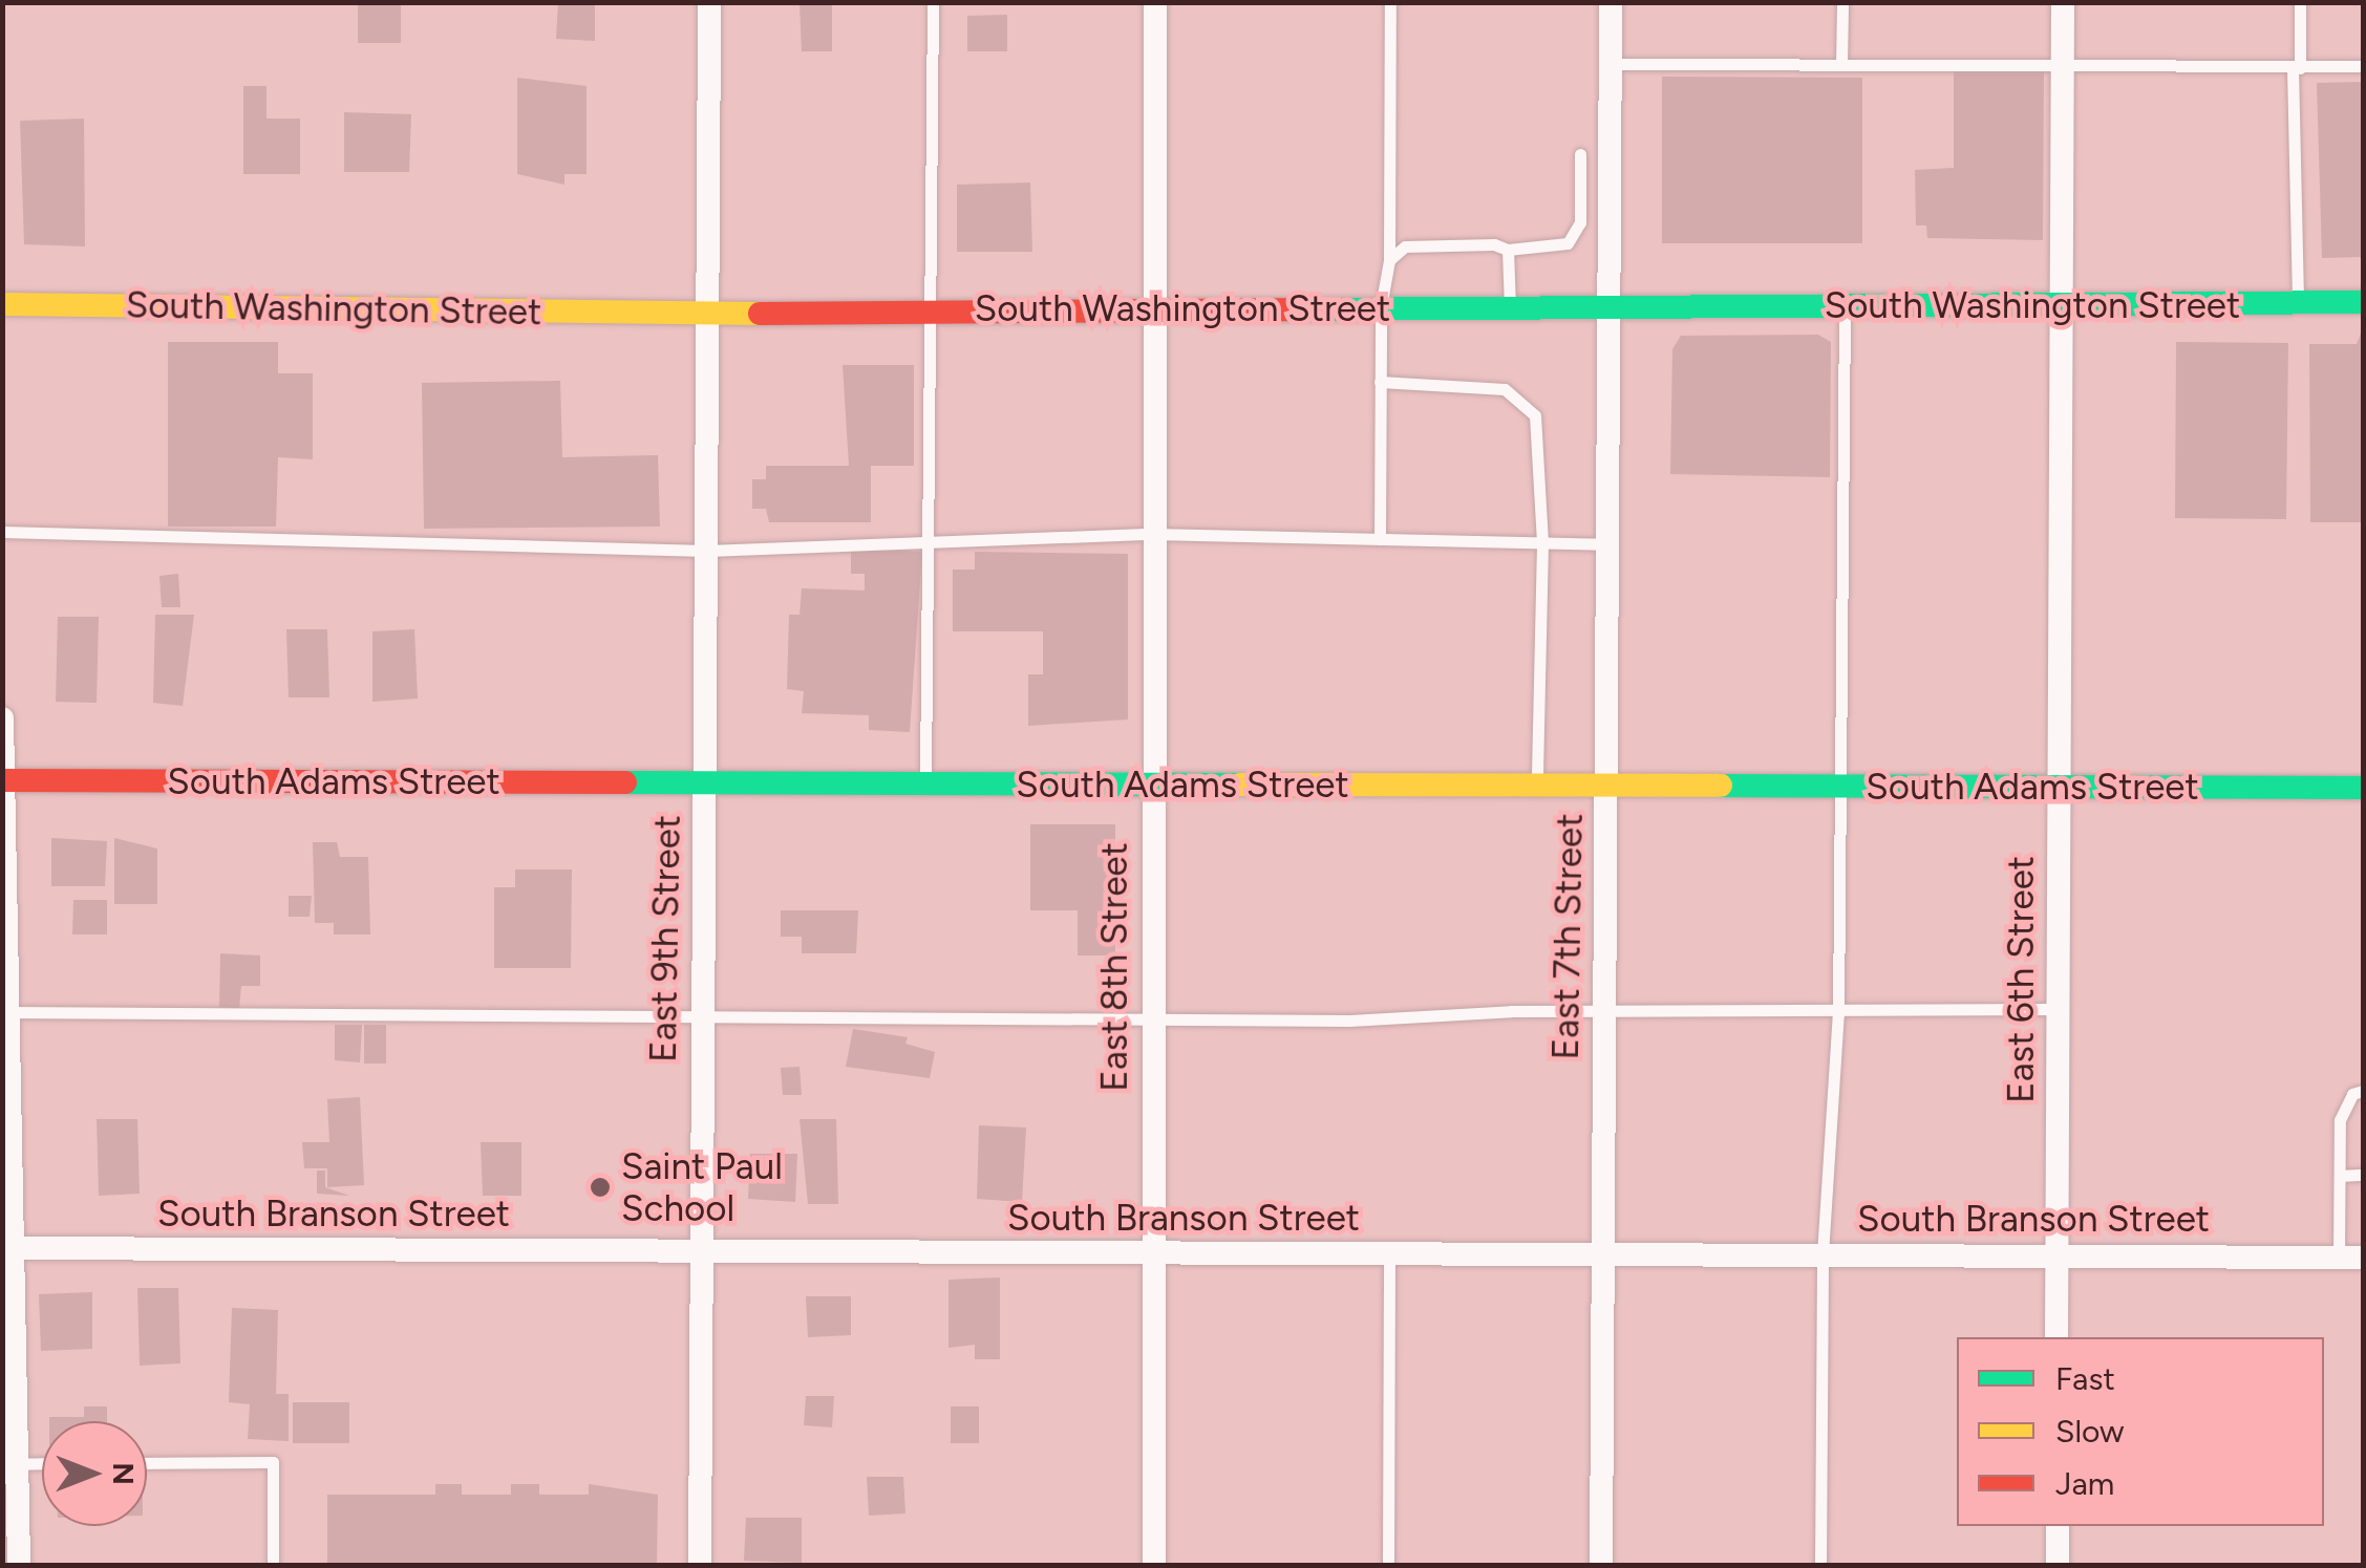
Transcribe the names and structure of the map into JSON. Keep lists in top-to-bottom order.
{
  "streets": {
    "main road": ["South Washington Street", "South Adams Street"],
    "street": [
      "East 7th Street",
      "East 9th Street",
      "East 8th Street",
      "East 6th Street",
      "South Branson Street"
    ]
  },
  "crossings": [
    ["South Washington Street", "East 7th Street"],
    ["South Washington Street", "East 9th Street"],
    ["South Washington Street", "East 8th Street"],
    ["South Washington Street", "East 6th Street"],
    ["South Adams Street", "East 7th Street"],
    ["South Adams Street", "East 9th Street"],
    ["South Adams Street", "East 8th Street"],
    ["South Adams Street", "East 6th Street"],
    ["East 7th Street", "South Branson Street"],
    ["East 9th Street", "South Branson Street"],
    ["East 8th Street", "South Branson Street"],
    ["East 6th Street", "South Branson Street"]
  ],
  "places": ["Saint Paul School"],
  "legend": ["Fast", "Slow", "Jam"],
  "north": "right"
}
